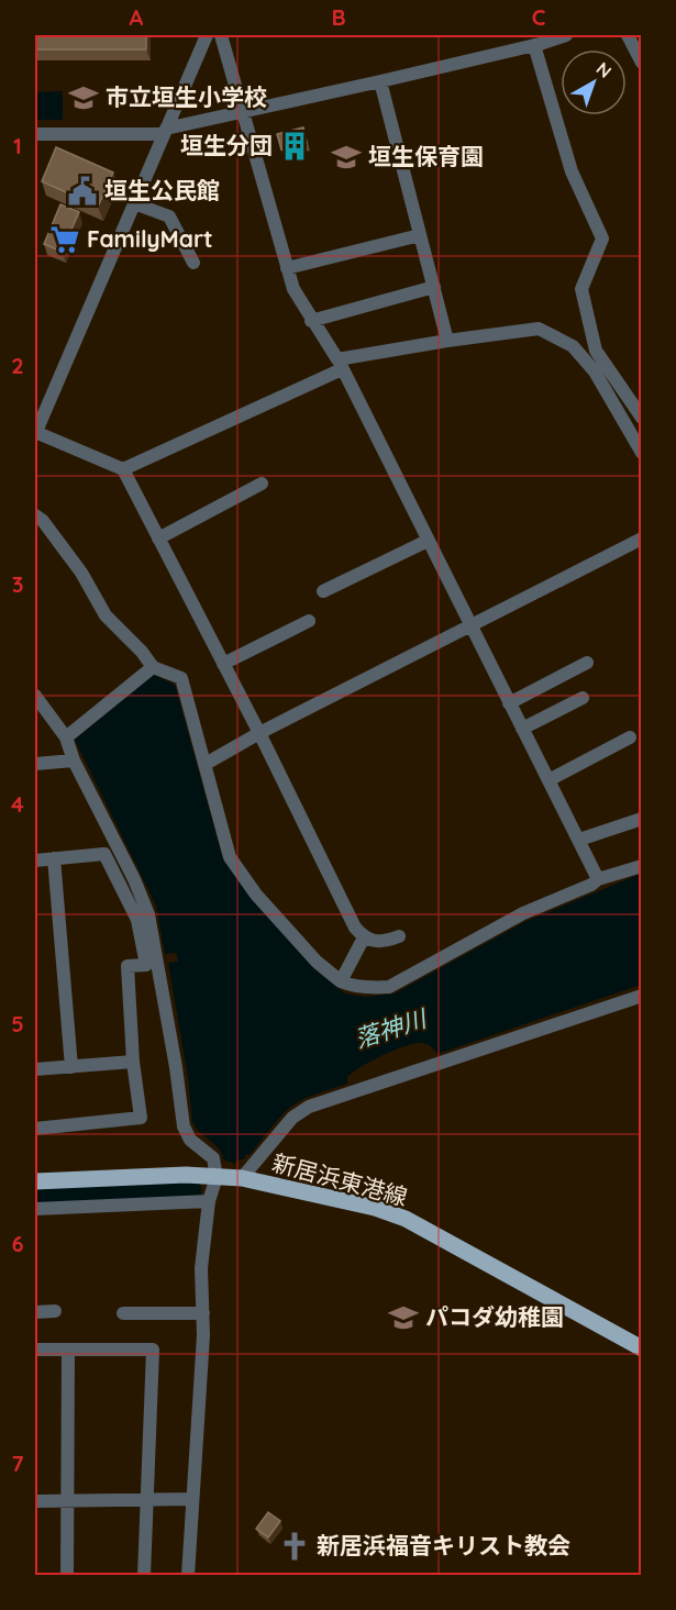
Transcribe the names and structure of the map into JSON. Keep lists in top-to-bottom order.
{
  "streets": {
    "main road": ["新居浜東港線"]
  },
  "water": ["落神川"],
  "places": {
    "school or university": ["市立垣生小学校", "垣生保育園", "パコダ幼稚園"],
    "building": ["垣生分団"],
    "public building": ["垣生公民館"],
    "supermarket": ["FamilyMart"],
    "church": ["新居浜福音キリスト教会"]
  },
  "north": "top right",
  "grid": {
    "columns": ["A", "B", "C"],
    "rows": [
      "1",
      "2",
      "3",
      "4",
      "5",
      "6",
      "7"
    ]
  }
}
